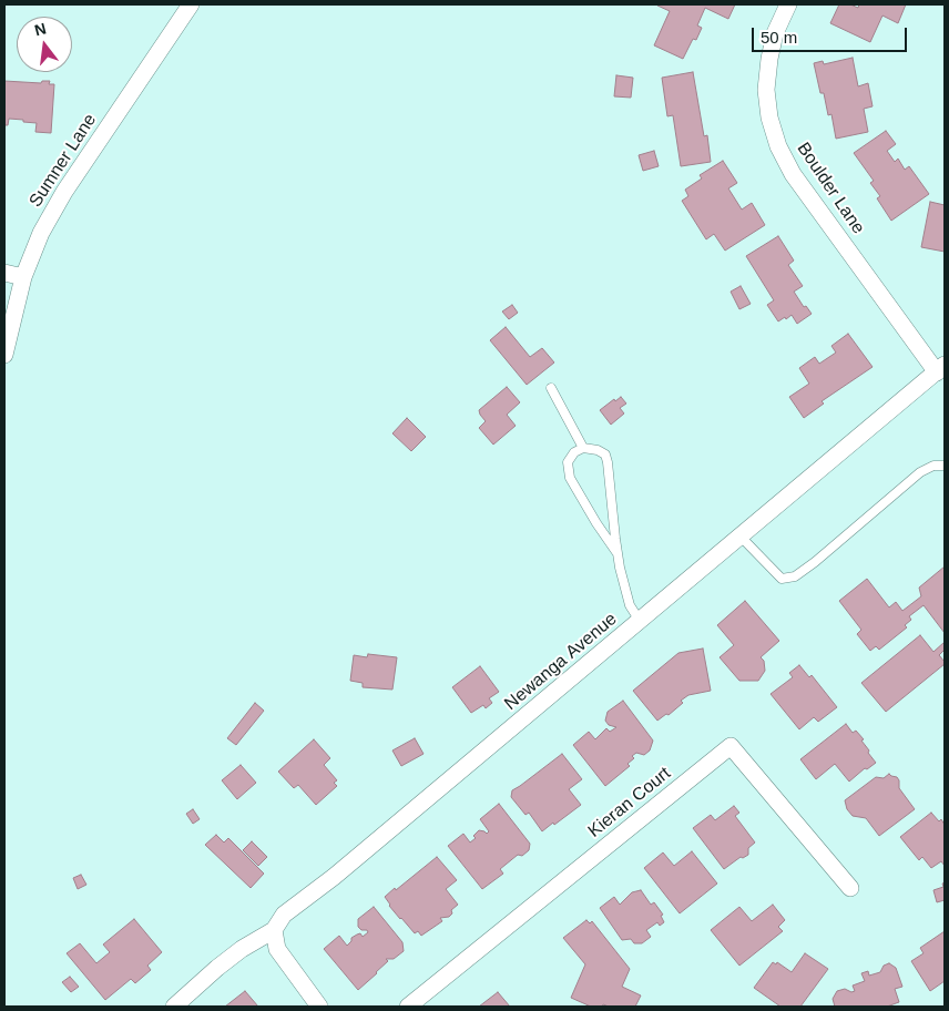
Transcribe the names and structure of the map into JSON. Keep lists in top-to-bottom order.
{
  "streets": {
    "street": [
      "Sumner Lane",
      "Boulder Lane",
      "Newanga Avenue",
      "Kieran Court"
    ]
  },
  "crossings": [
    ["Boulder Lane", "Newanga Avenue"]
  ],
  "scale_bar": "50 m",
  "north": "top"
}
